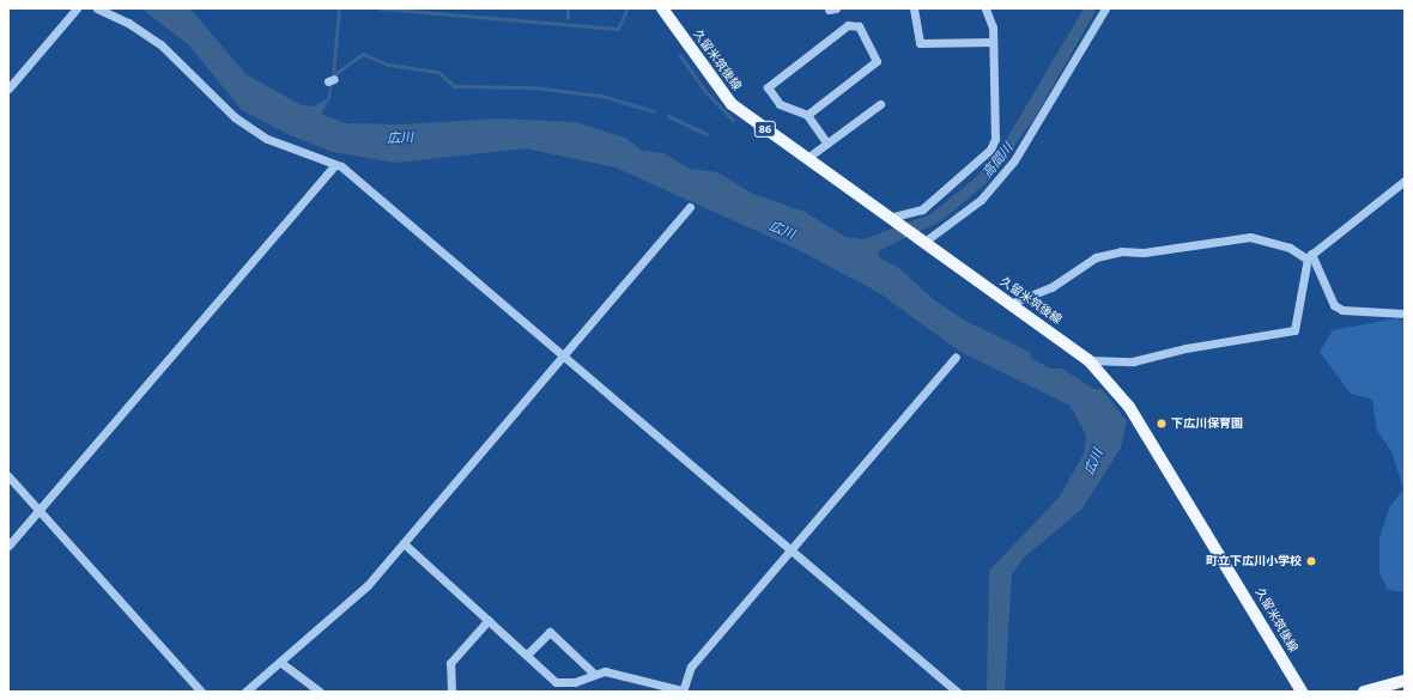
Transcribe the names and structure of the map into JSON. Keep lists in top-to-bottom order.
{
  "streets": {
    "main road": ["久留米筑後線", "86"]
  },
  "water": ["広川", "高間川"],
  "places": ["下広川保育園", "町立下広川小学校"]
}
